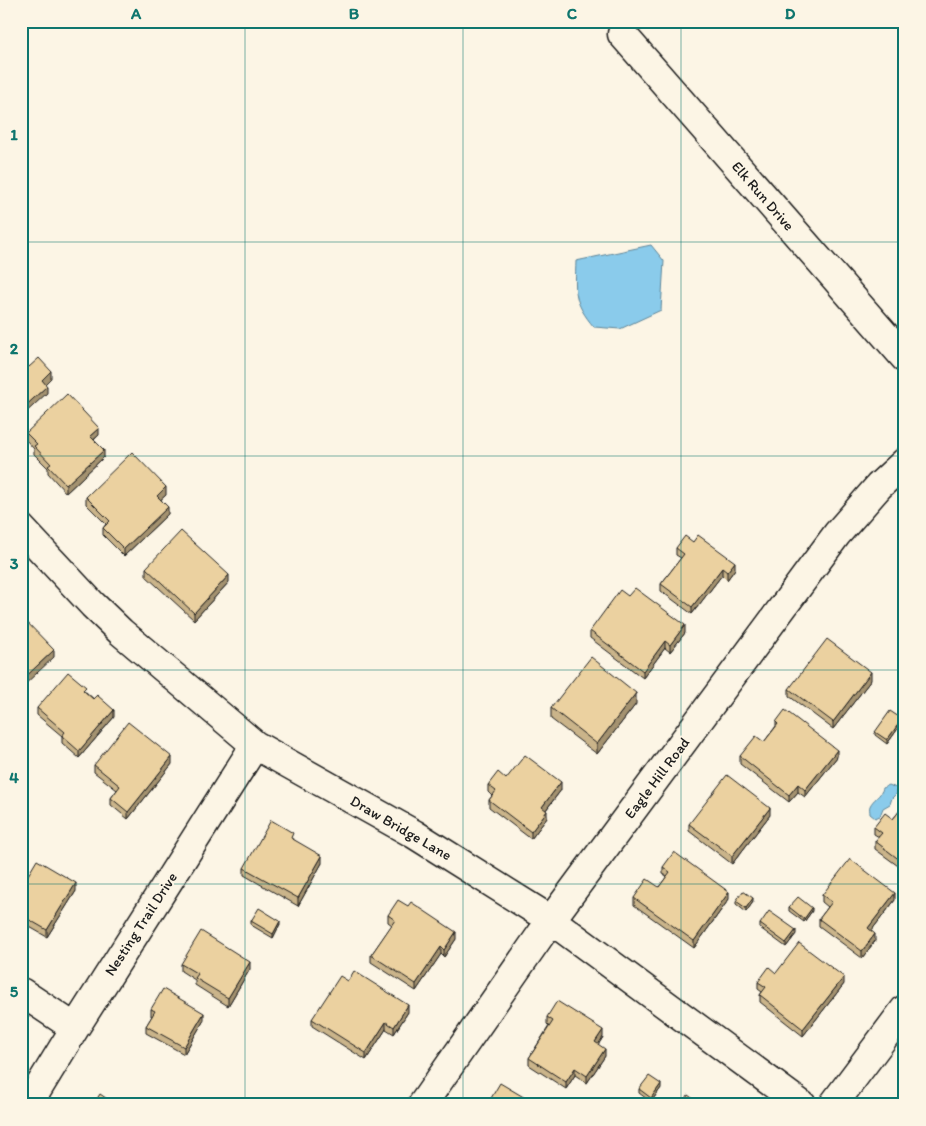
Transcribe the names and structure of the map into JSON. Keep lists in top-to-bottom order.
{
  "streets": {
    "street": [
      "Elk Run Drive",
      "Eagle Hill Road",
      "Draw Bridge Lane",
      "Nesting Trail Drive"
    ]
  },
  "crossings": [
    ["Eagle Hill Road", "Draw Bridge Lane"],
    ["Draw Bridge Lane", "Nesting Trail Drive"]
  ],
  "grid": {
    "columns": [
      "A",
      "B",
      "C",
      "D"
    ],
    "rows": [
      "1",
      "2",
      "3",
      "4",
      "5"
    ]
  }
}
